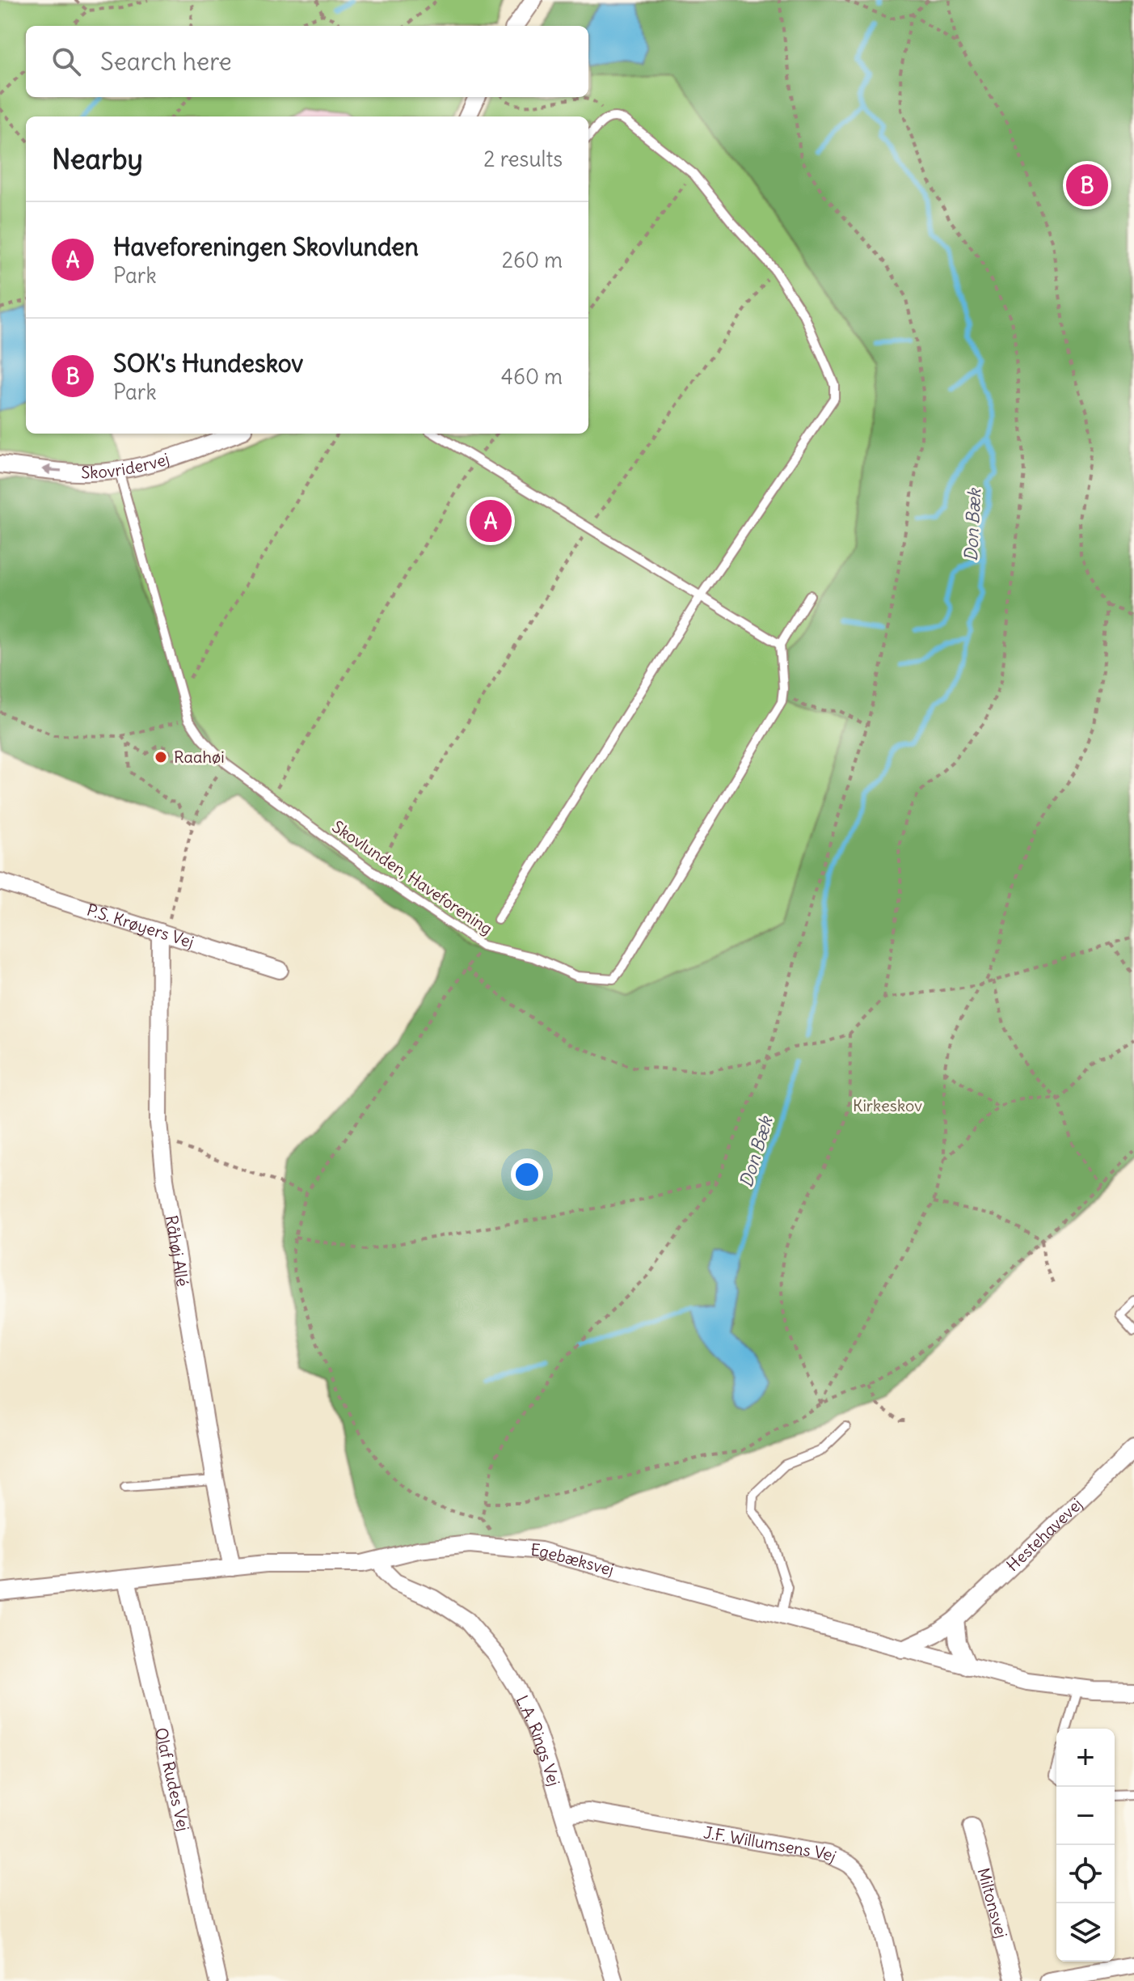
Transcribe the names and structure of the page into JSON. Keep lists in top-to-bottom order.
{
  "streets": {
    "street": [
      "Skovridervej",
      "P.S. Krøyers Vej",
      "Råhøj Allé",
      "Hestehavevej",
      "Egebæksvej",
      "L.A. Rings Vej",
      "Olaf Rudes Vej",
      "J.F. Willumsens Vej",
      "Miltonsvej"
    ],
    "lane": ["Skovlunden, Haveforening"]
  },
  "crossings": [
    ["Skovridervej", "Skovlunden, Haveforening"],
    ["P.S. Krøyers Vej", "Råhøj Allé"],
    ["Råhøj Allé", "Egebæksvej"],
    ["Hestehavevej", "Egebæksvej"],
    ["Egebæksvej", "L.A. Rings Vej"],
    ["Egebæksvej", "Olaf Rudes Vej"],
    ["L.A. Rings Vej", "J.F. Willumsens Vej"]
  ],
  "one_way": ["Skovridervej"],
  "water": ["Don Bæk"],
  "parks": ["Kirkeskov"],
  "places": ["Raahøi"],
  "page": {
    "search": "Search here",
    "heading": ["Nearby", "2 results"],
    "pins": ["B", "A"],
    "list": [
      {
        "mark": "A",
        "name": "Haveforeningen Skovlunden",
        "note": "Park",
        "value": "260 m"
      },
      {
        "mark": "B",
        "name": "SOK's Hundeskov",
        "note": "Park",
        "value": "460 m"
      }
    ],
    "map_buttons": ["+", "−"]
  }
}
